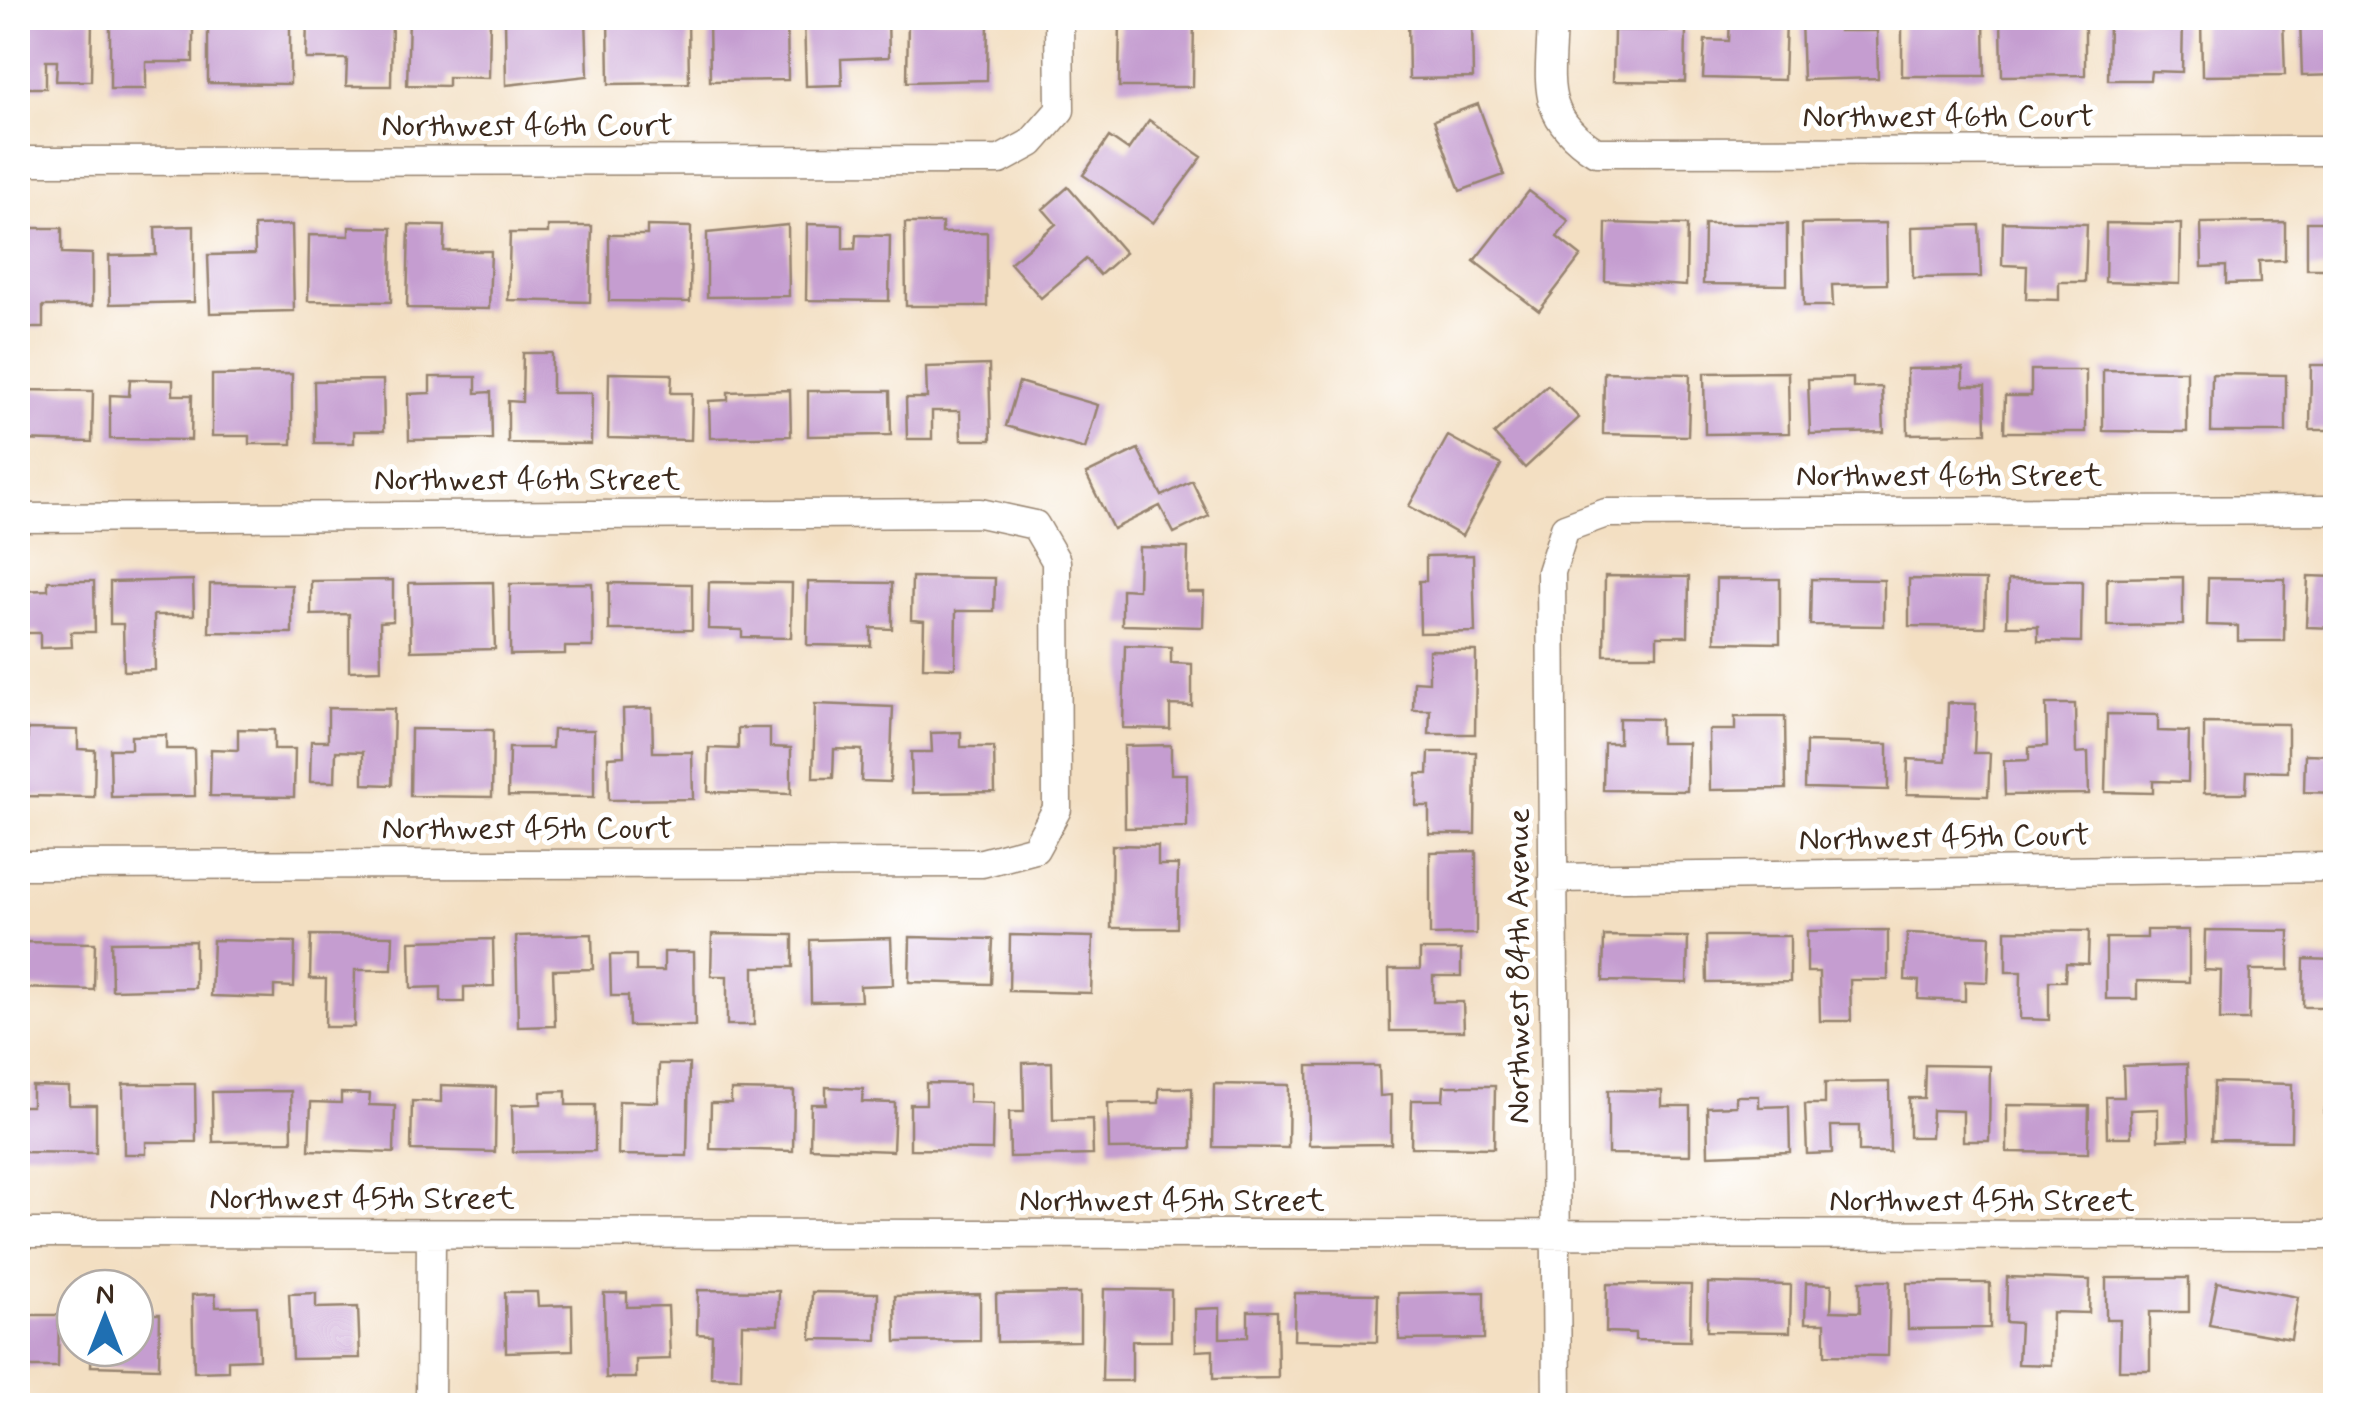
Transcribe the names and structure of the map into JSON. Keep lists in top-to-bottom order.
{
  "streets": {
    "street": [
      "Northwest 46th Court",
      "Northwest 46th Street",
      "Northwest 45th Court",
      "Northwest 84th Avenue",
      "Northwest 45th Street"
    ]
  },
  "crossings": [
    ["Northwest 46th Street", "Northwest 45th Court"],
    ["Northwest 46th Street", "Northwest 84th Avenue"],
    ["Northwest 45th Court", "Northwest 84th Avenue"],
    ["Northwest 84th Avenue", "Northwest 45th Street"]
  ],
  "north": "top"
}
